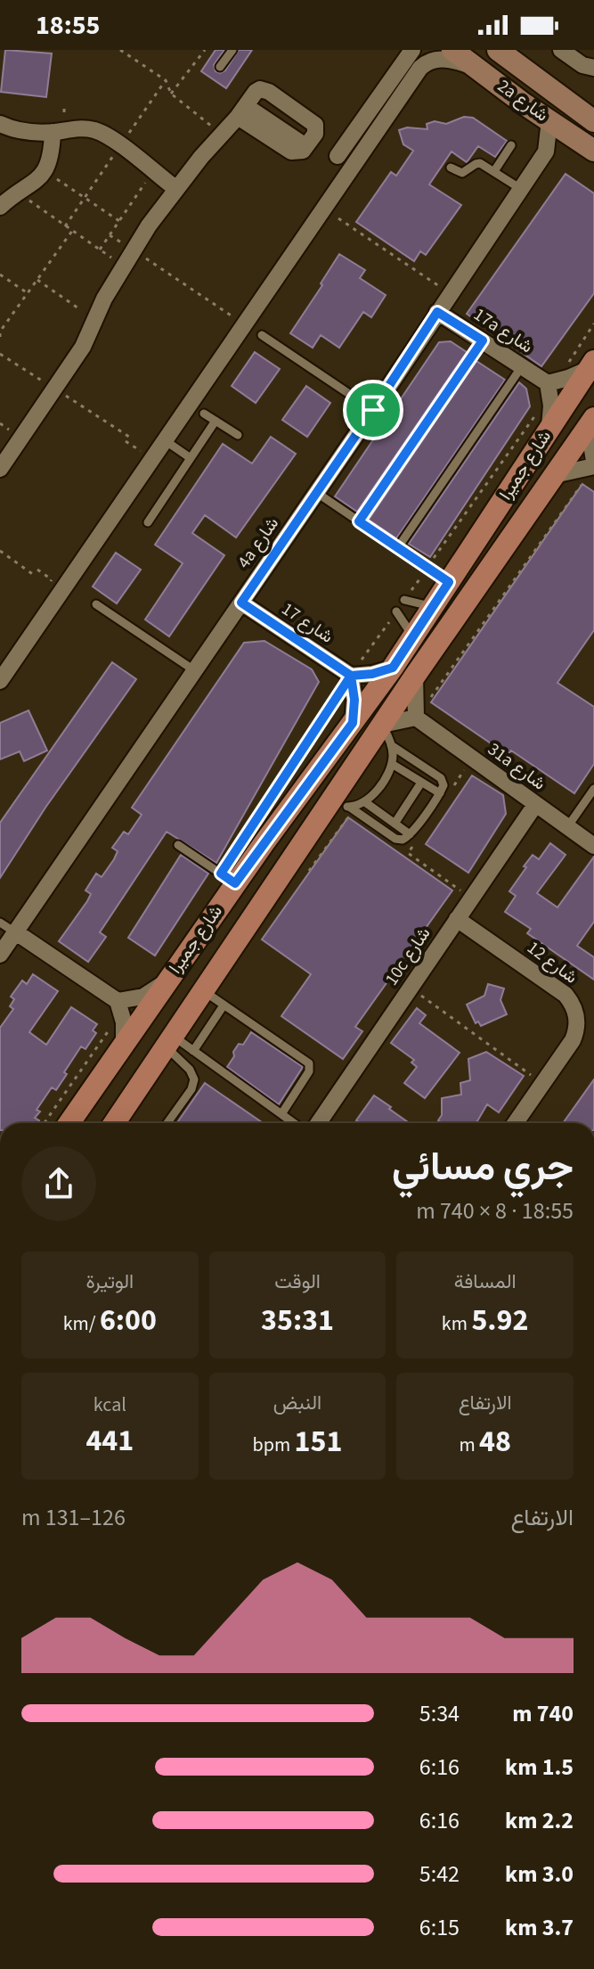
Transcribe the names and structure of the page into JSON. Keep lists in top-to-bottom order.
{
  "streets": {
    "main road": ["شارع جميرا"],
    "street": [
      "2a شارع",
      "17a شارع",
      "4a شارع",
      "شارع 17",
      "31a شارع",
      "10c شارع",
      "شارع 12"
    ]
  },
  "crossings": [
    ["2a شارع", "4a شارع"],
    ["17a شارع", "4a شارع"],
    ["4a شارع", "شارع 17"],
    ["31a شارع", "10c شارع"],
    ["10c شارع", "شارع 12"]
  ],
  "page": {
    "status": "18:55",
    "heading": ["جري مسائي", "18:55 · 8 × 740 m"],
    "stats": [
      ["المسافة", "5.92 km"],
      ["الوقت", "35:31"],
      ["الوتيرة", "6:00 /km"],
      ["الارتفاع", "48 m"],
      ["النبض", "151 bpm"],
      ["kcal", "441"]
    ],
    "chart": ["الارتفاع", "126–131 m"],
    "list": [
      {
        "name": "740 m",
        "note": "5:34"
      },
      {
        "name": "1.5 km",
        "note": "6:16"
      },
      {
        "name": "2.2 km",
        "note": "6:16"
      },
      {
        "name": "3.0 km",
        "note": "5:42"
      },
      {
        "name": "3.7 km",
        "note": "6:15"
      }
    ]
  }
}
